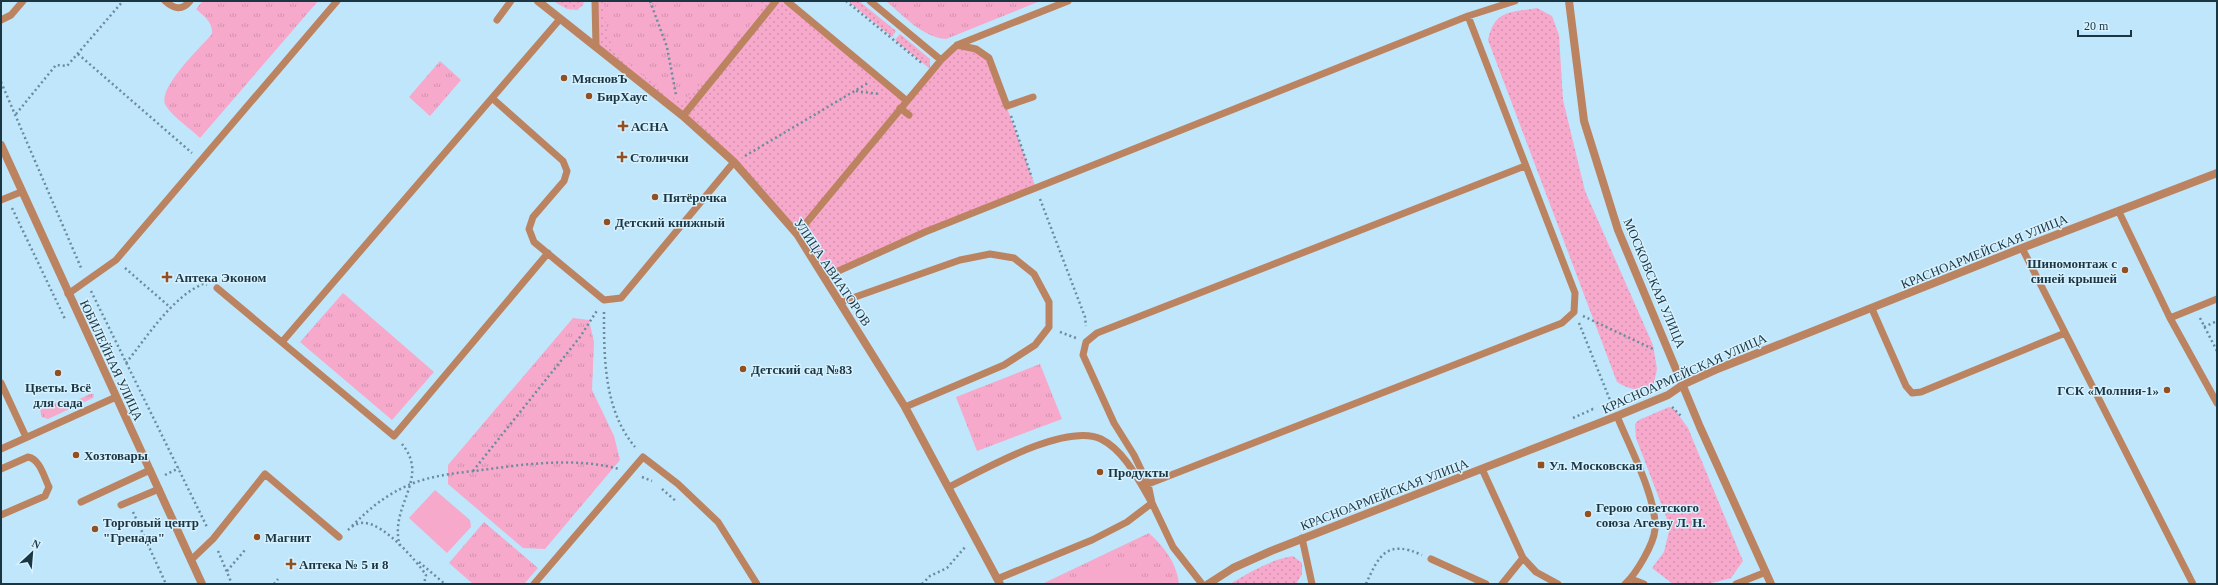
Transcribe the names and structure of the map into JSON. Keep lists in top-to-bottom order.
{
  "streets": {
    "street": [
      "КРАСНОАРМЕЙСКАЯ УЛИЦА",
      "УЛИЦА АВИАТОРОВ",
      "МОСКОВСКАЯ УЛИЦА",
      "ЮБИЛЕЙНАЯ УЛИЦА"
    ]
  },
  "crossings": [
    ["КРАСНОАРМЕЙСКАЯ УЛИЦА", "МОСКОВСКАЯ УЛИЦА"]
  ],
  "places": {
    "other": [
      "МясновЪ",
      "БирХаус",
      "Пятёрочка",
      "Детский книжный",
      "Шиномонтаж с синей крышей",
      "Детский сад №83",
      "Цветы. Всё для сада",
      "ГСК «Молния-1»",
      "Хозтовары",
      "Продукты",
      "Герою советского союза Агееву Л. Н.",
      "Торговый центр \"Гренада\"",
      "Магнит"
    ],
    "health": [
      "АСНА",
      "Столички",
      "Аптека Эконом",
      "Аптека № 5 и 8"
    ],
    "transit": ["Ул. Московская"]
  },
  "scale_bar": "20 m",
  "north": "top right"
}
